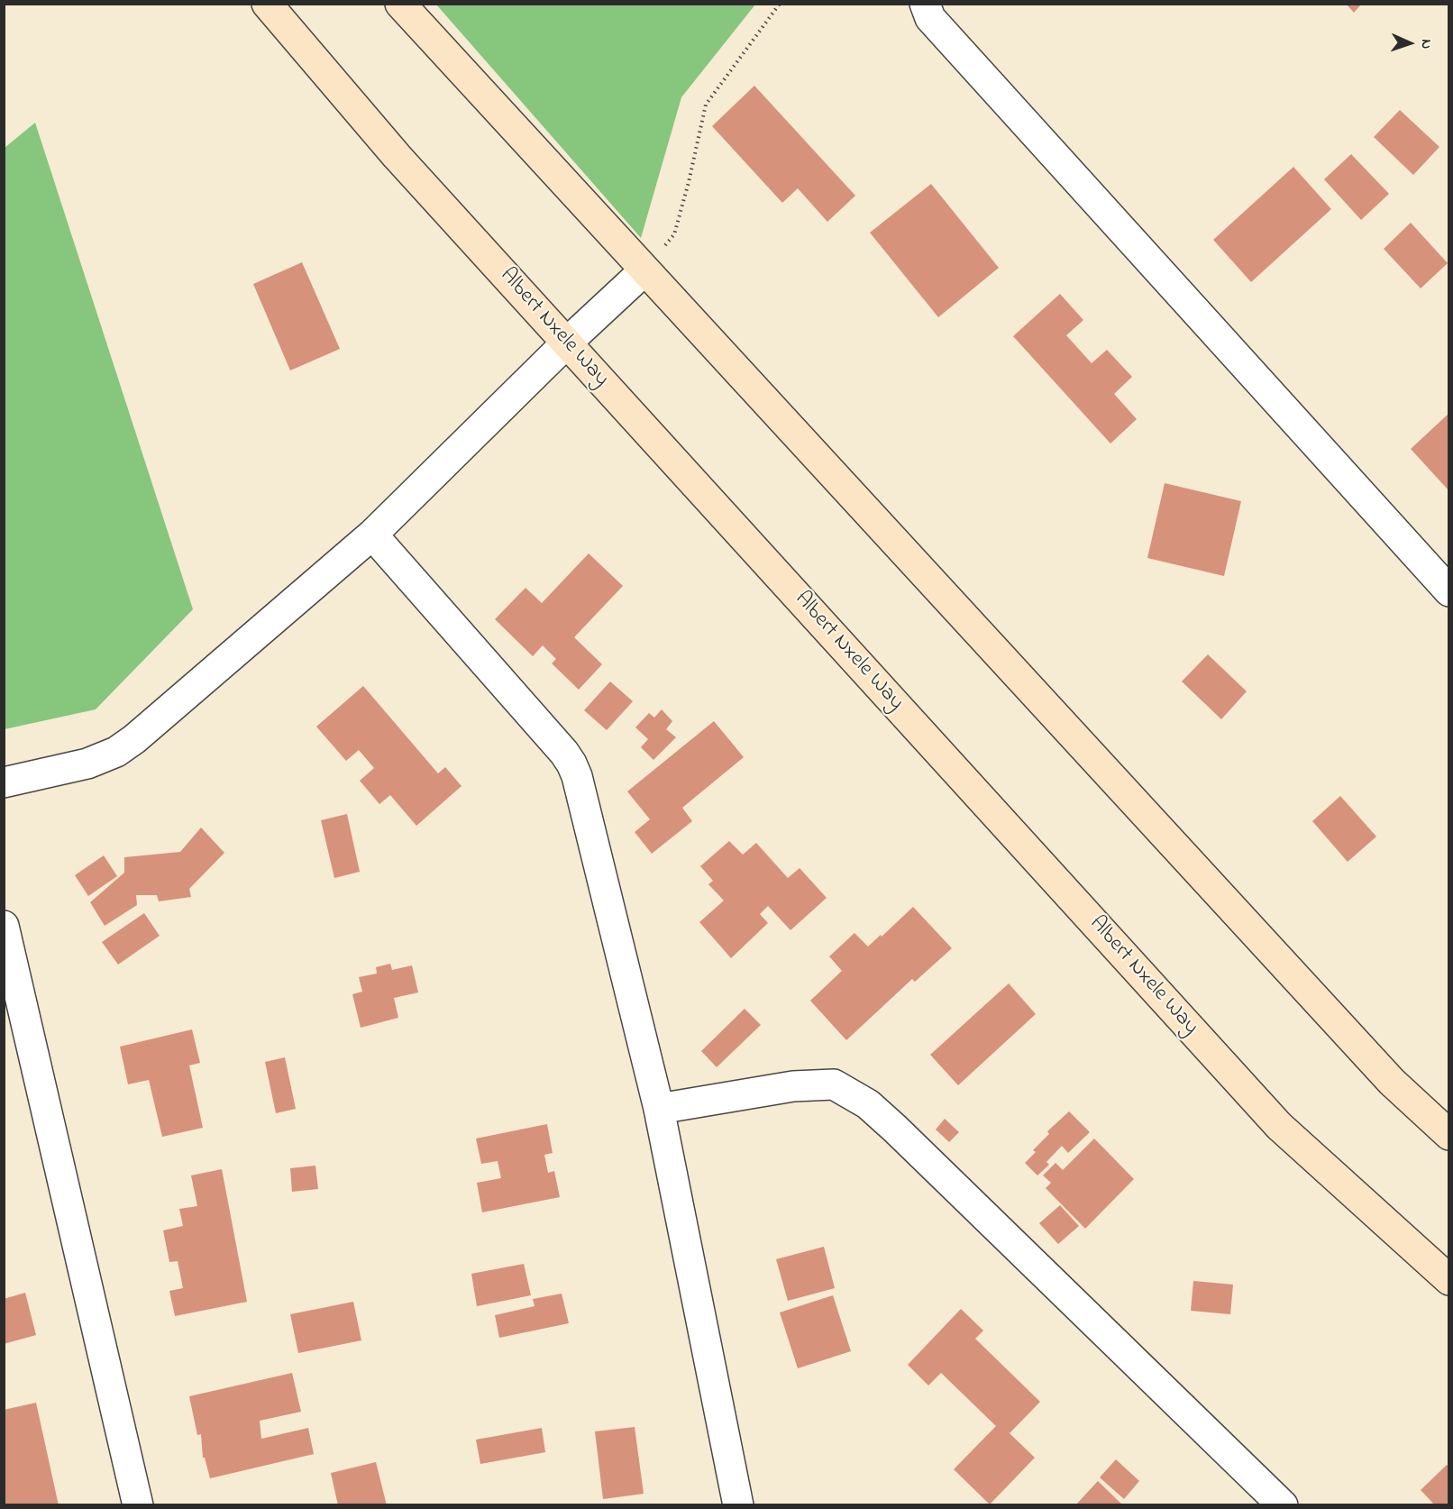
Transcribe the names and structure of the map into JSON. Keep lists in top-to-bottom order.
{
  "streets": {
    "main road": ["Albert Nxele Way"]
  },
  "north": "right"
}
